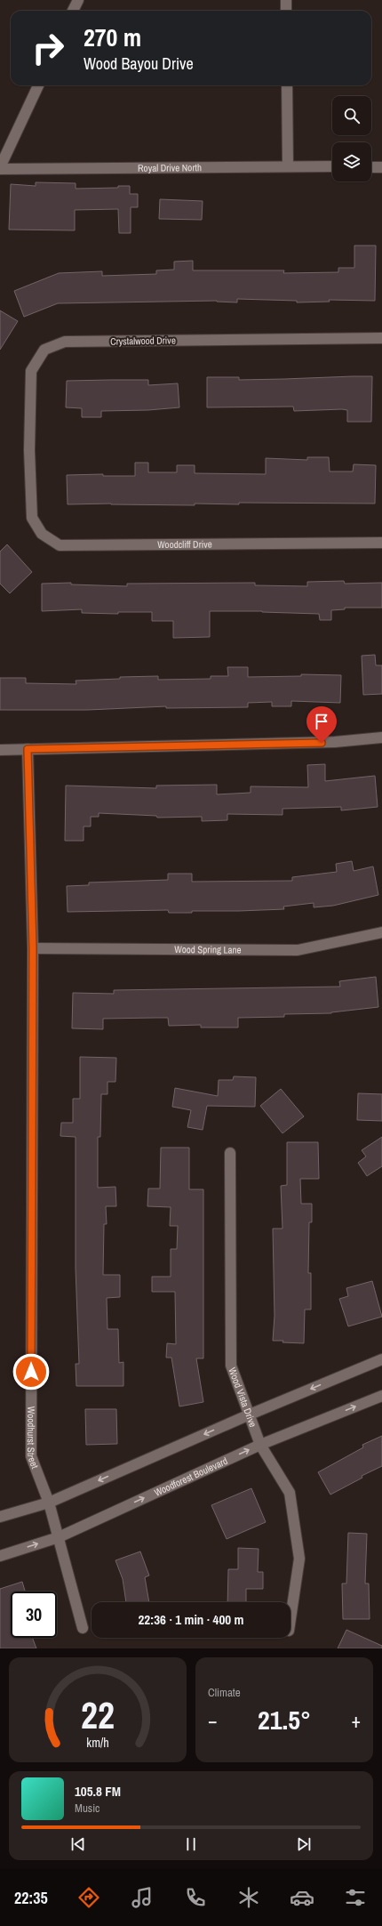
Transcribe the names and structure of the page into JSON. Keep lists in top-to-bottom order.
{
  "streets": {
    "street": [
      "Royal Drive North",
      "Crystalwood Drive",
      "Woodcliff Drive",
      "Wood Spring Lane",
      "Wood Vista Drive",
      "Woodhurst Street",
      "Woodforest Boulevard"
    ]
  },
  "crossings": [
    ["Crystalwood Drive", "Woodcliff Drive"],
    ["Wood Spring Lane", "Woodhurst Street"],
    ["Wood Vista Drive", "Woodforest Boulevard"],
    ["Woodhurst Street", "Woodforest Boulevard"]
  ],
  "page": {
    "turn": ["270 m", "Wood Bayou Drive"],
    "limit": "30",
    "trip": "22:36 · 1 min · 400 m",
    "tile": "Climate",
    "heat": ["−", "21.5°", "+"],
    "song": ["105.8 FM", "Music"],
    "tabs": "22:35",
    "gauge": ["22", "km/h"]
  }
}
